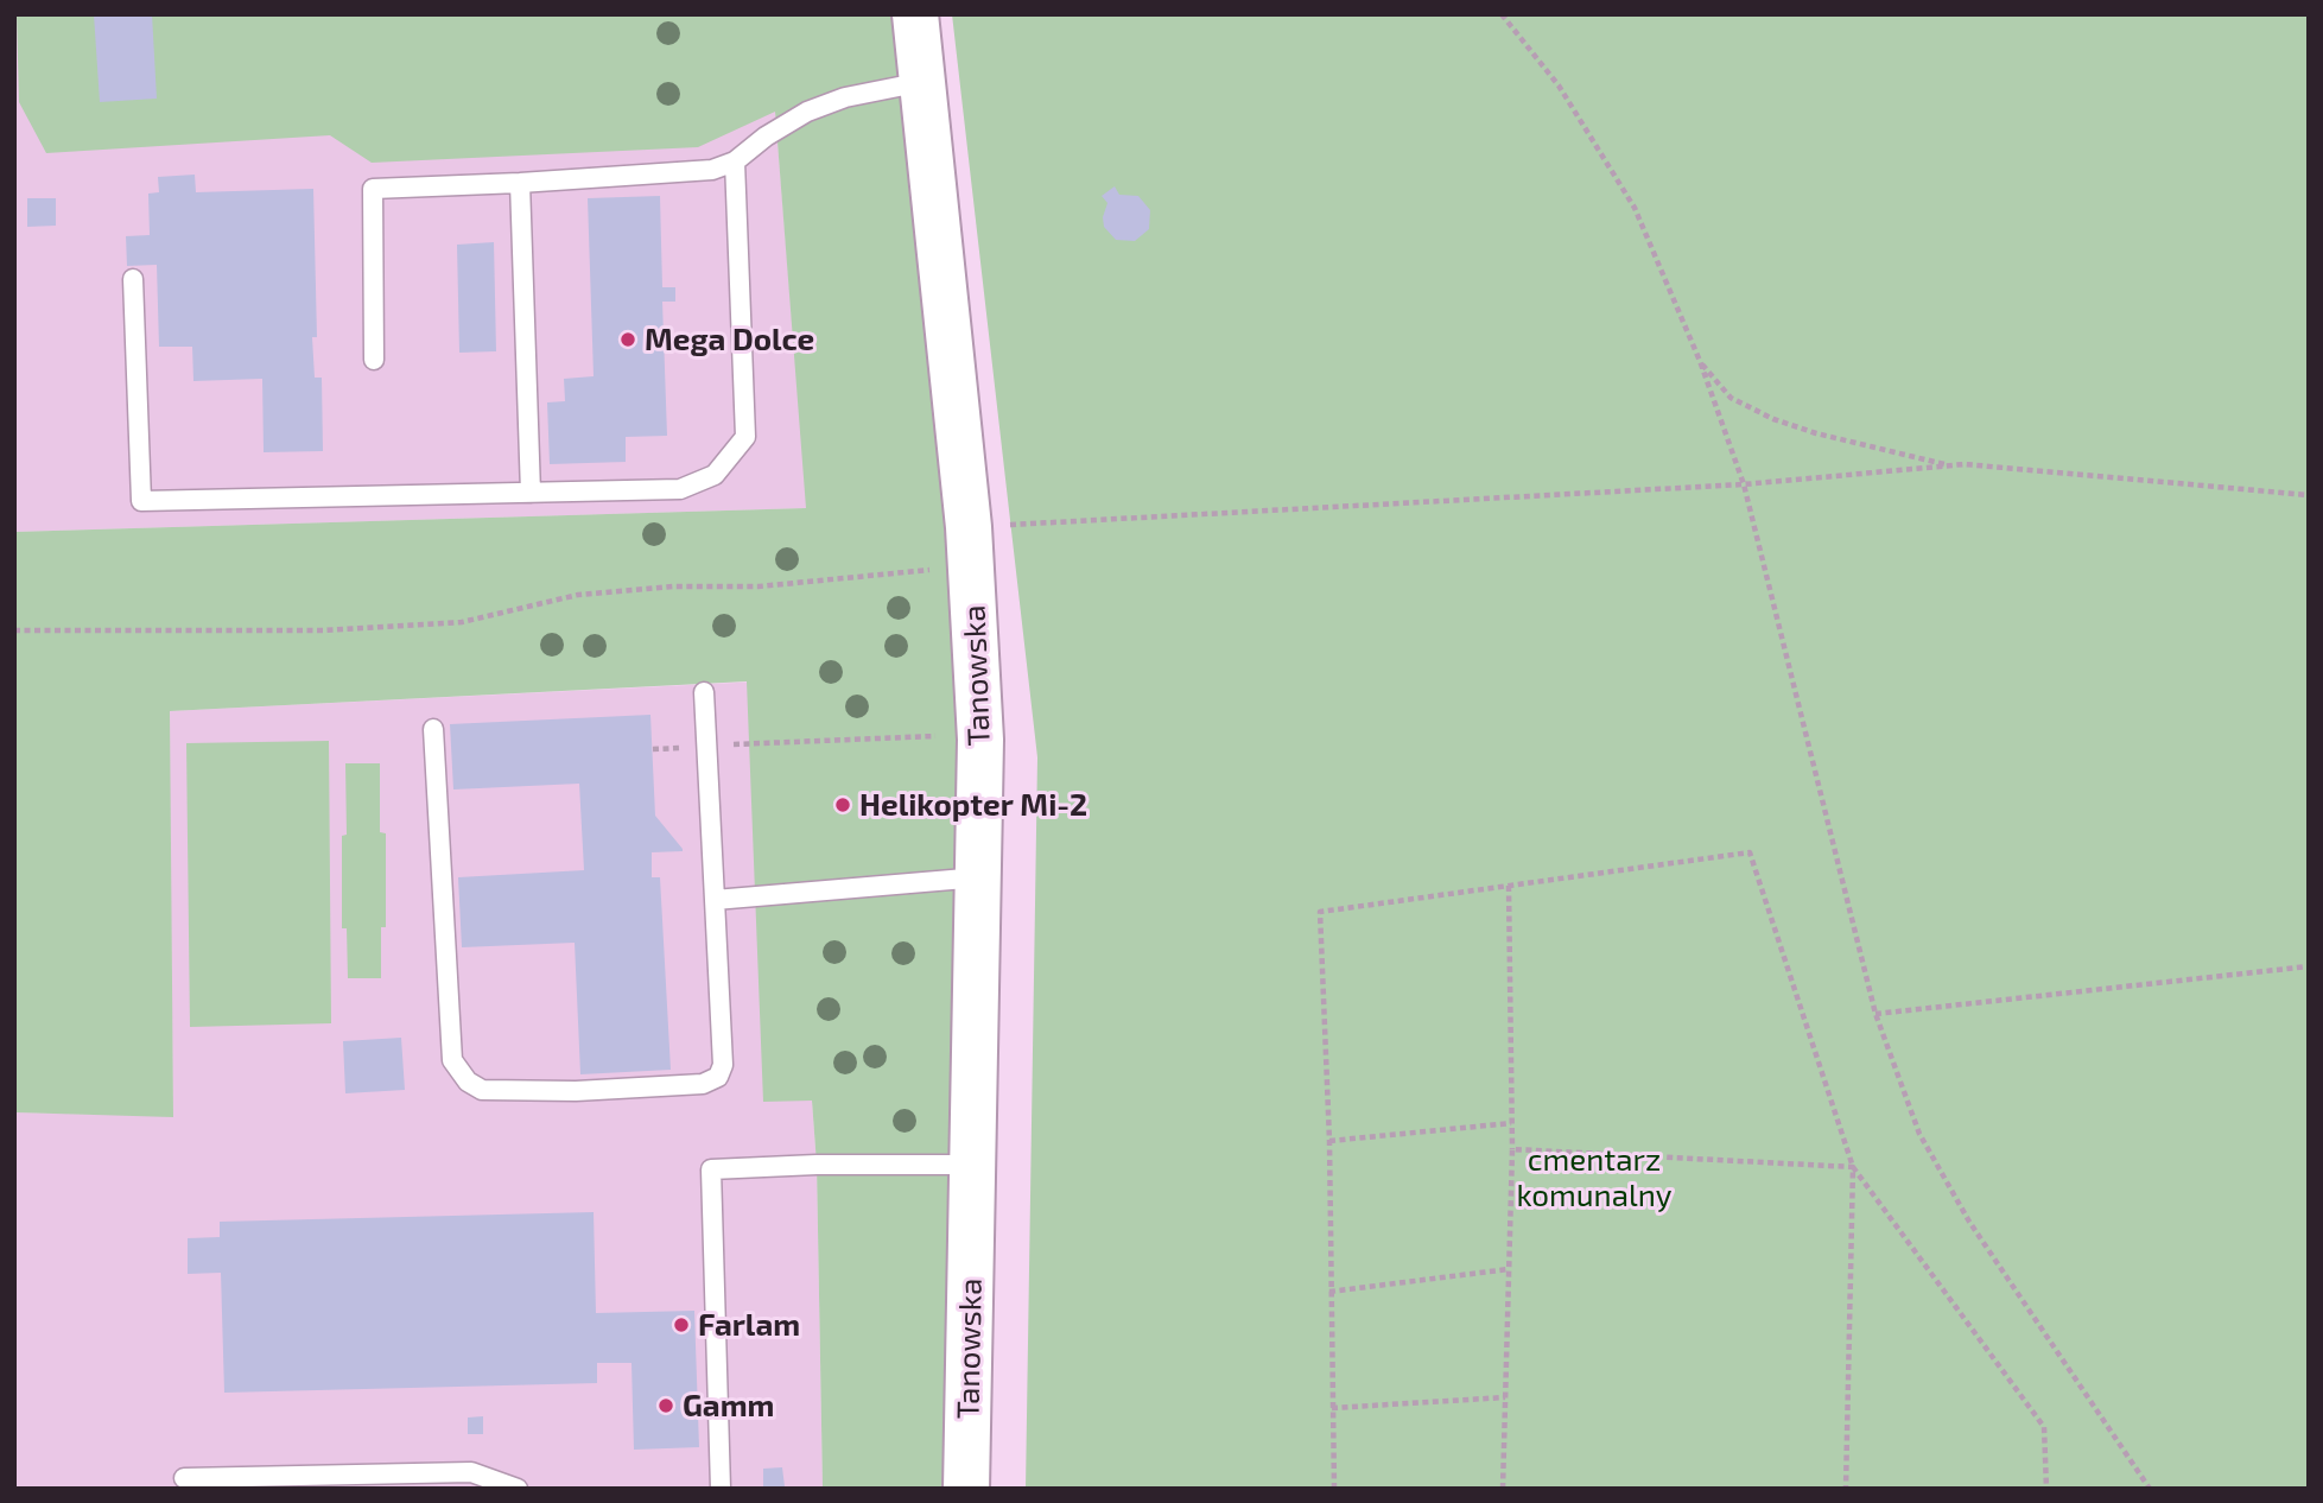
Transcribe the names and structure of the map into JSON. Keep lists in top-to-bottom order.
{
  "streets": {
    "main road": ["Tanowska"]
  },
  "parks": ["cmentarz komunalny"],
  "places": [
    "Mega Dolce",
    "Helikopter Mi-2",
    "Farlam",
    "Gamm"
  ]
}
